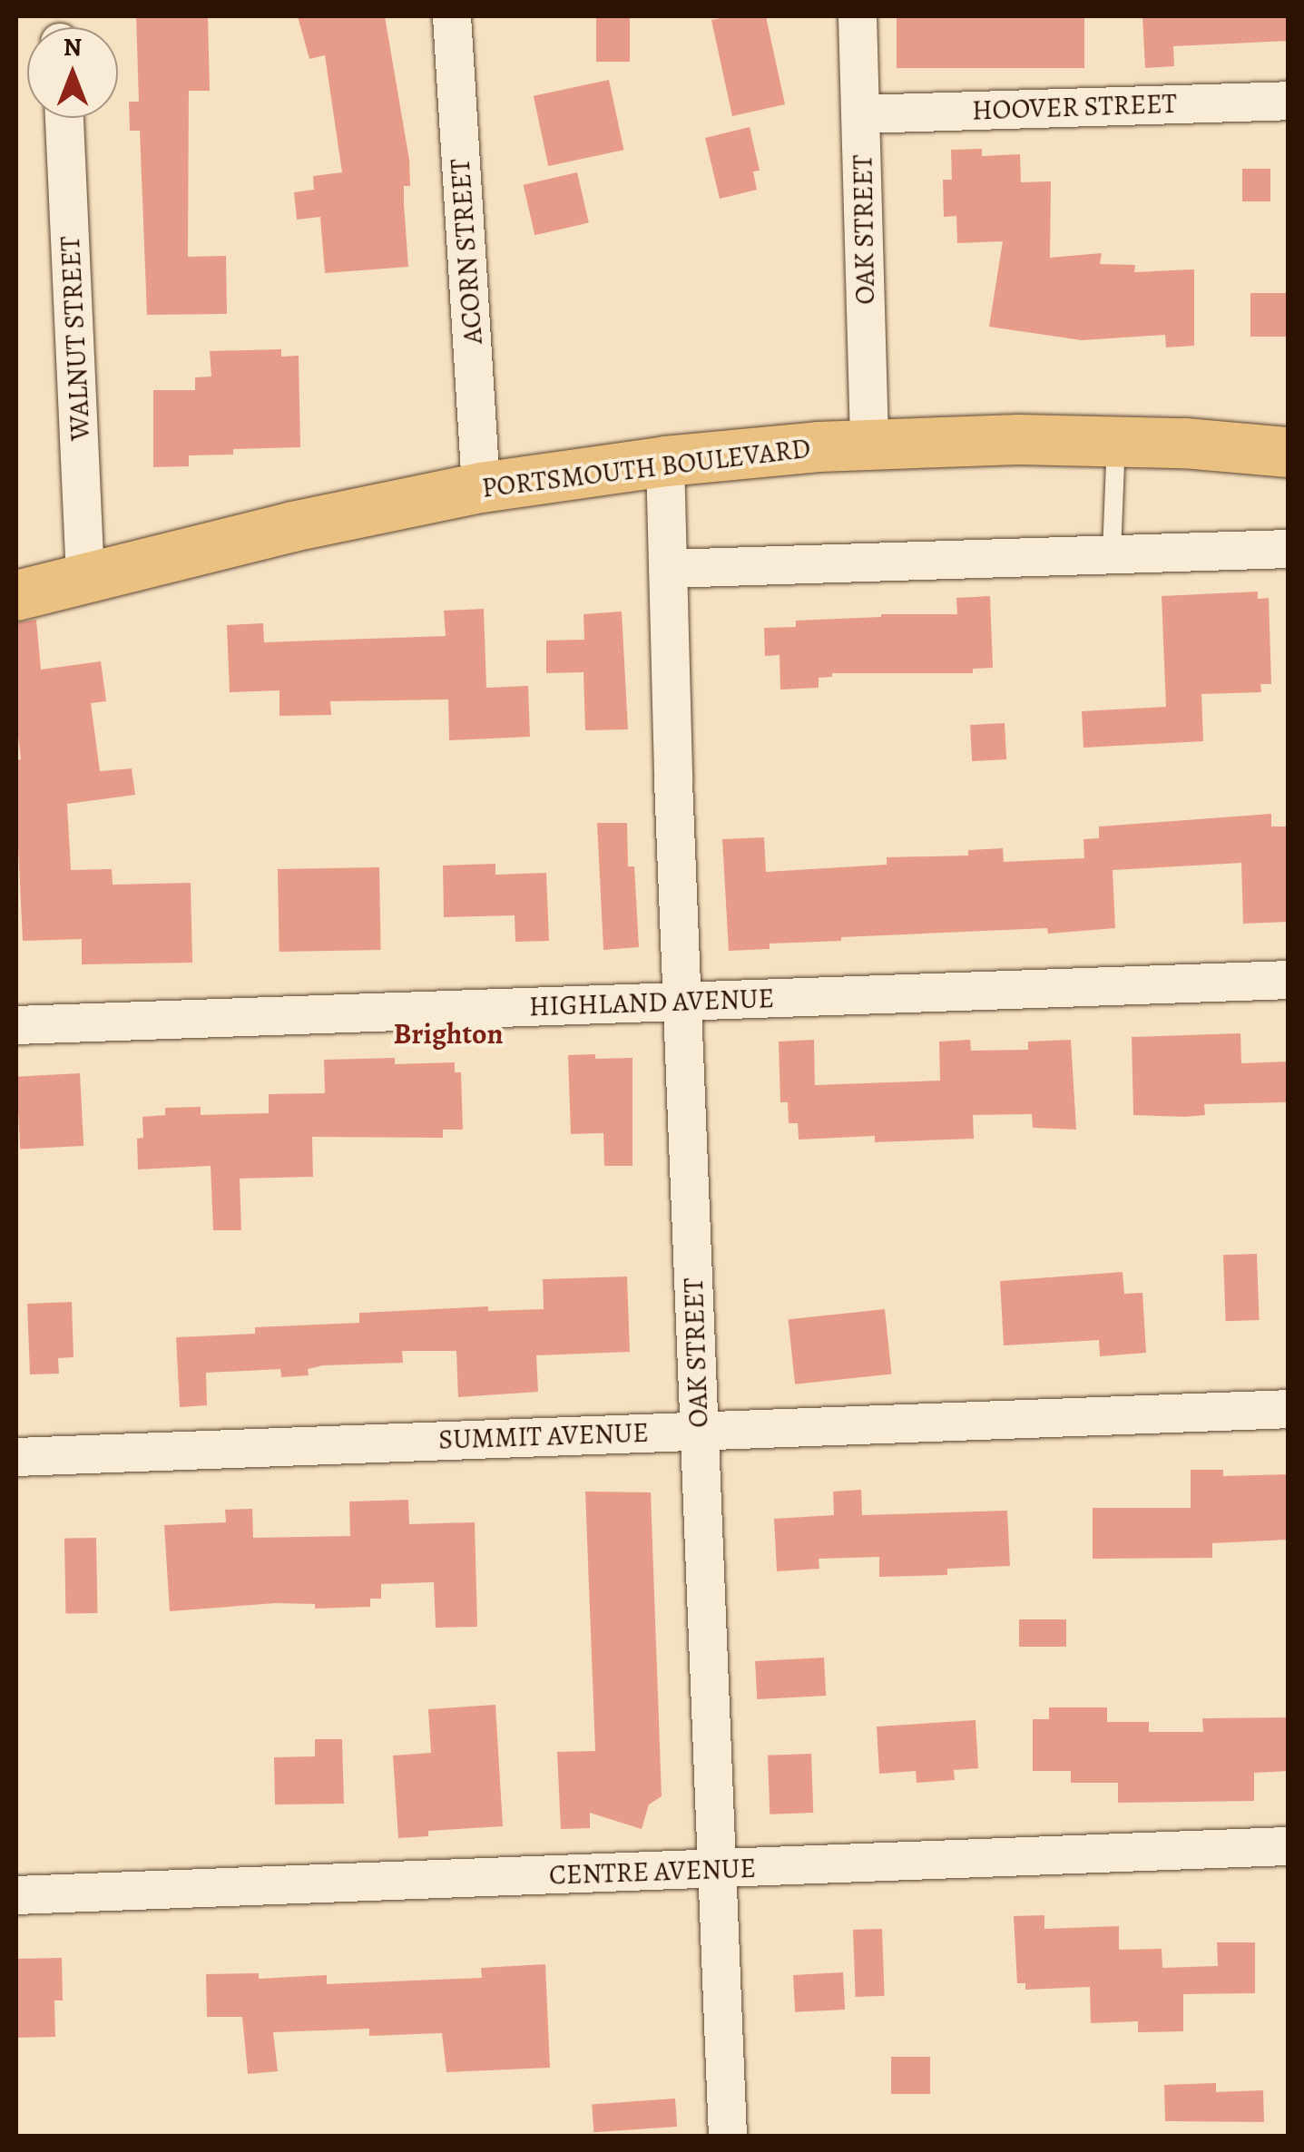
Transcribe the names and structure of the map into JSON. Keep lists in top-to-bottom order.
{
  "streets": {
    "main road": ["PORTSMOUTH BOULEVARD"],
    "street": [
      "HOOVER STREET",
      "OAK STREET",
      "ACORN STREET",
      "WALNUT STREET",
      "HIGHLAND AVENUE",
      "SUMMIT AVENUE",
      "CENTRE AVENUE"
    ]
  },
  "crossings": [
    ["HOOVER STREET", "OAK STREET"],
    ["OAK STREET", "PORTSMOUTH BOULEVARD"],
    ["OAK STREET", "HIGHLAND AVENUE"],
    ["OAK STREET", "SUMMIT AVENUE"],
    ["OAK STREET", "CENTRE AVENUE"],
    ["ACORN STREET", "PORTSMOUTH BOULEVARD"],
    ["WALNUT STREET", "PORTSMOUTH BOULEVARD"]
  ],
  "districts": ["Brighton"],
  "north": "top"
}
